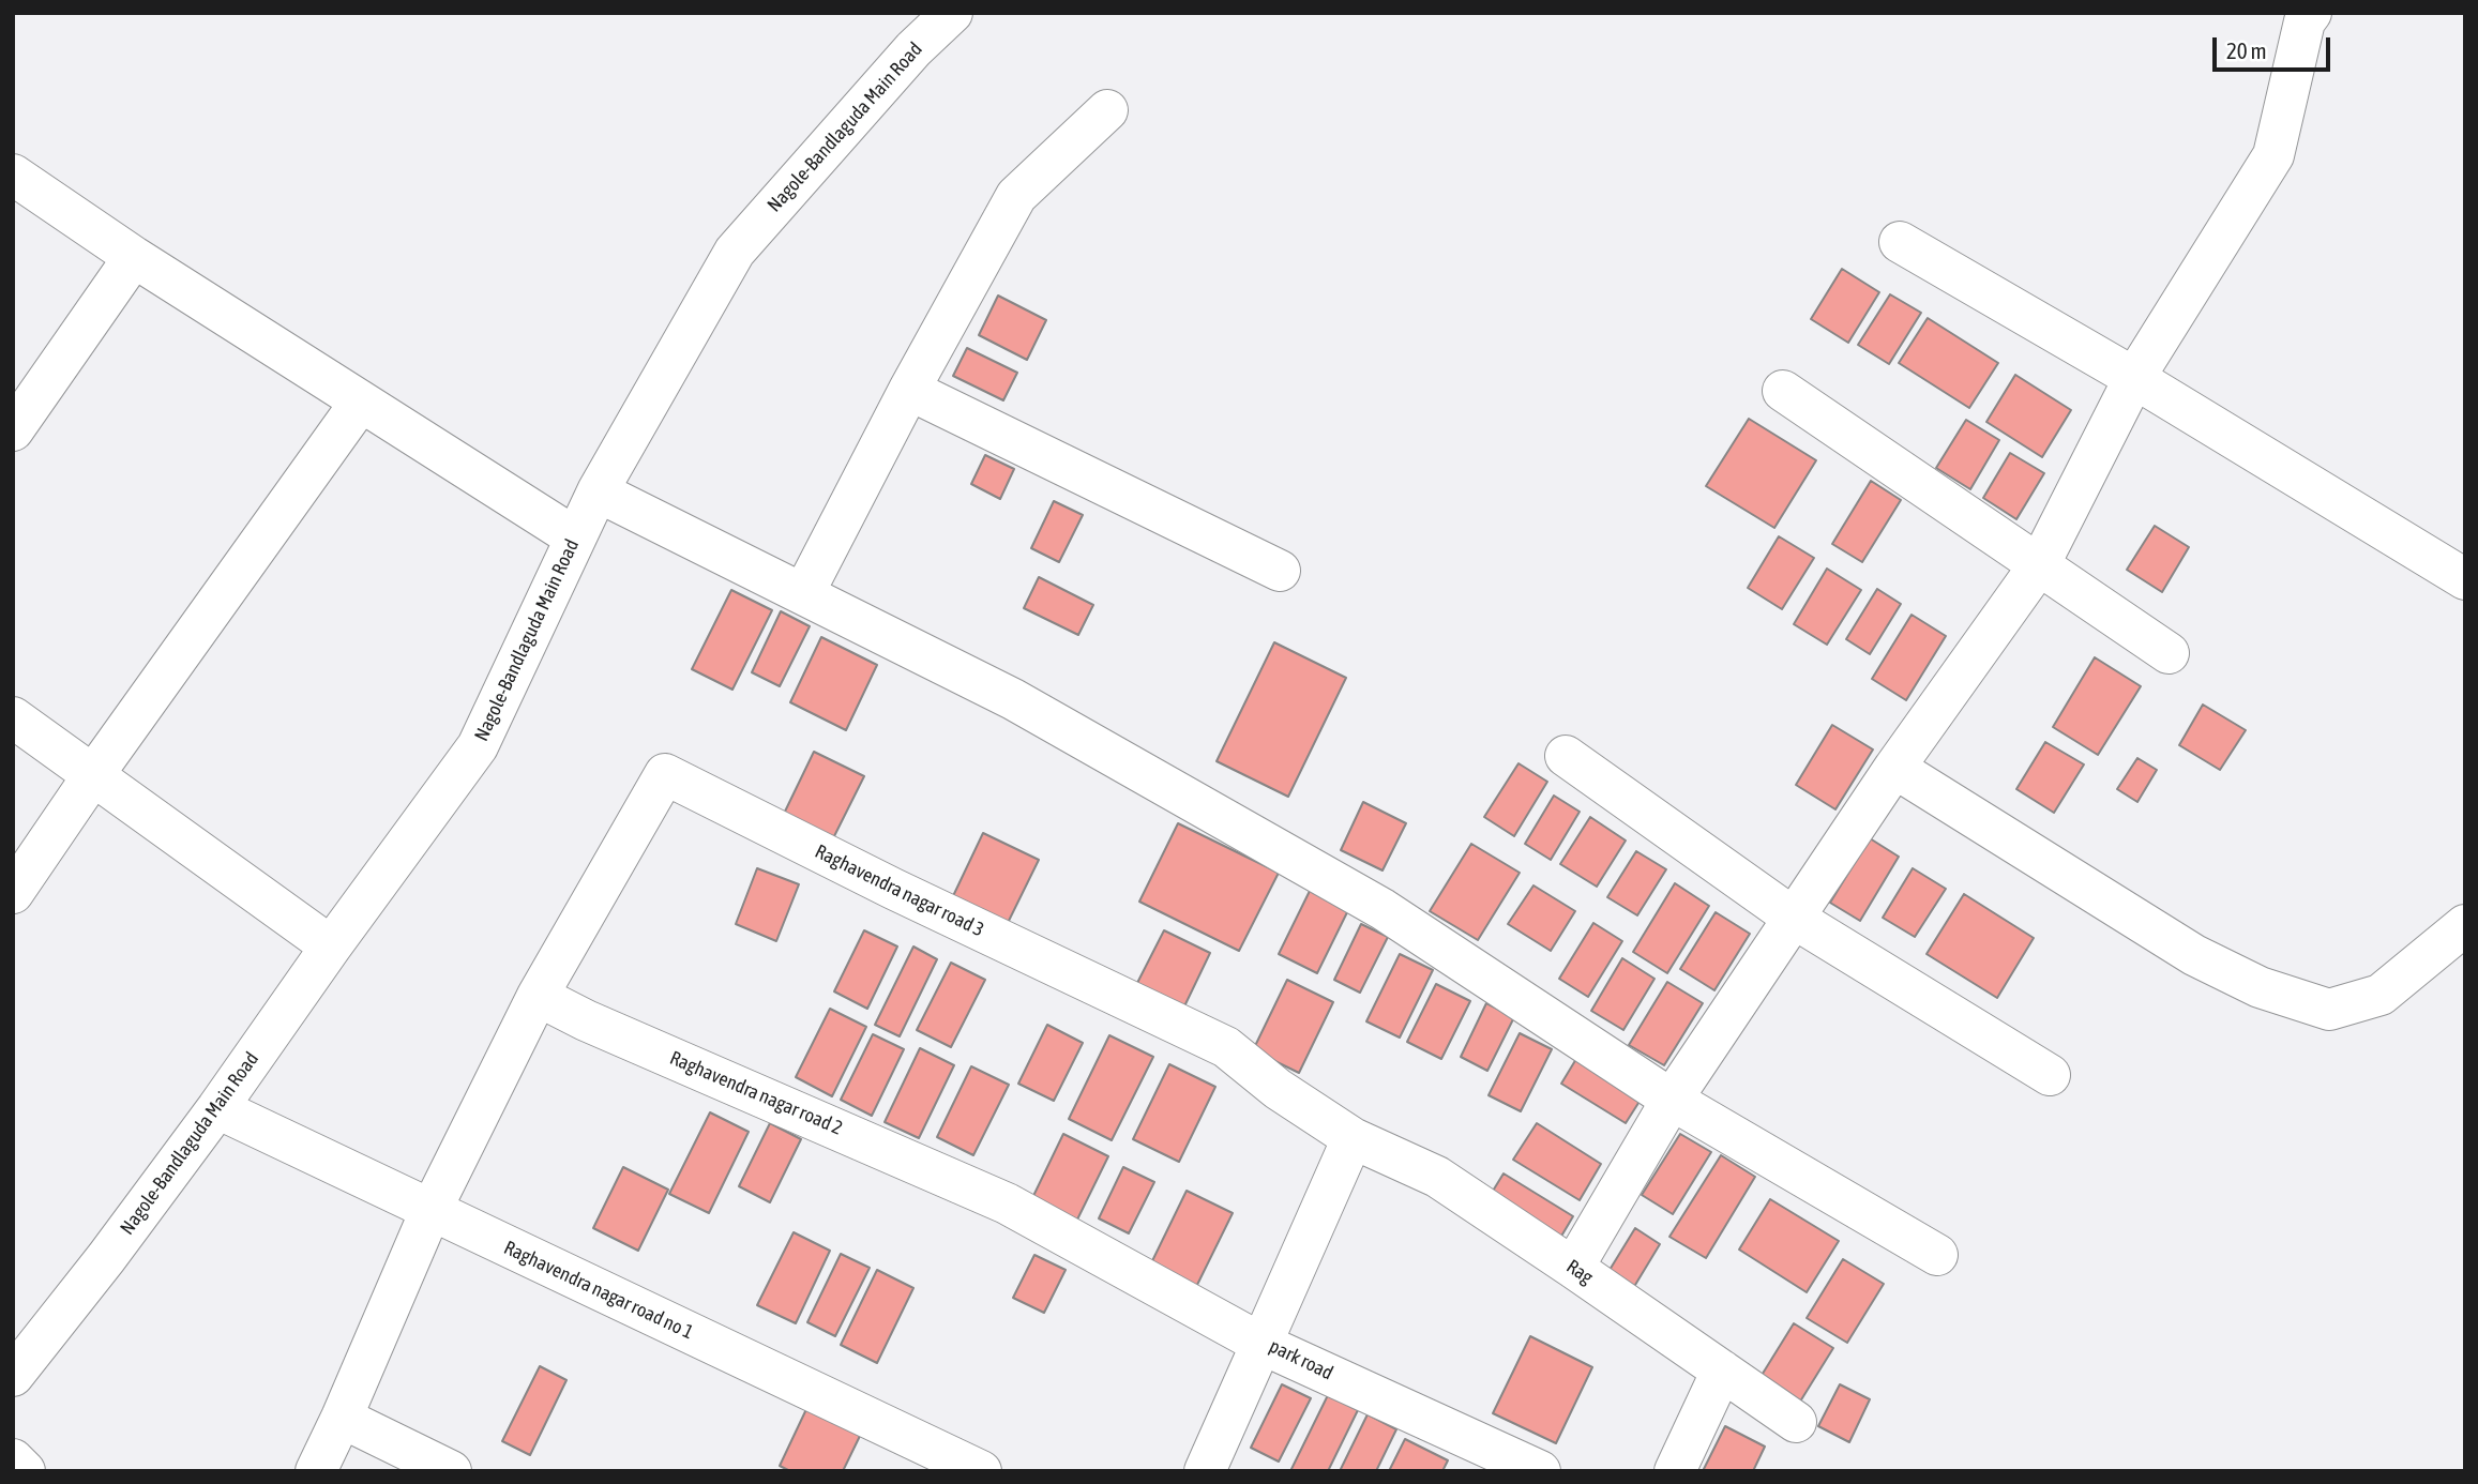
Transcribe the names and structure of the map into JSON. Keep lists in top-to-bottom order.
{
  "streets": {
    "street": [
      "Nagole-Bandlaguda Main Road",
      "Raghavendra nagar road 3",
      "Raghavendra nagar road 2",
      "Rag",
      "Raghavendra nagar road no 1",
      "park road"
    ]
  },
  "crossings": [
    ["Nagole-Bandlaguda Main Road", "Raghavendra nagar road no 1"],
    ["Raghavendra nagar road 3", "Raghavendra nagar road 2"],
    ["Raghavendra nagar road 3", "Rag"],
    ["Raghavendra nagar road 3", "park road"],
    ["Raghavendra nagar road 2", "park road"],
    ["Rag", "park road"]
  ],
  "scale_bar": "20 m"
}
